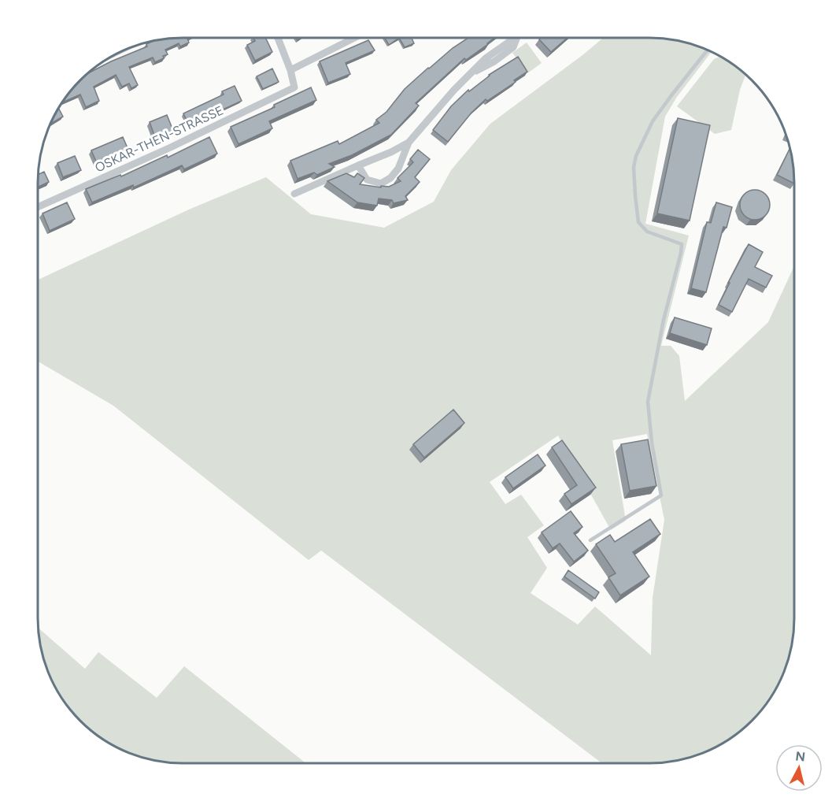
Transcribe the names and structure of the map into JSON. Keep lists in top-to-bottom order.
{
  "streets": {
    "street": ["OSKAR-THEN-STRASSE"]
  },
  "north": "top"
}
